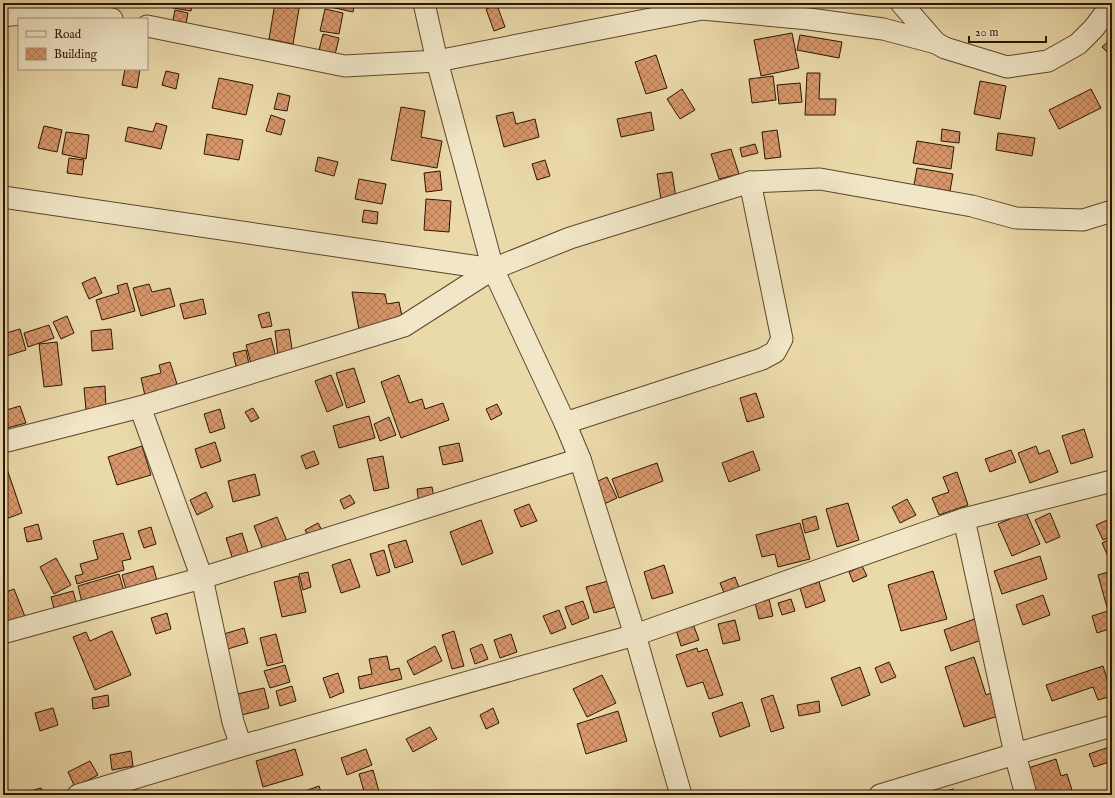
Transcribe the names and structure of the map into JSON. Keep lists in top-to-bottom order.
{
  "legend": ["Road", "Building"],
  "scale_bar": "20 m"
}
